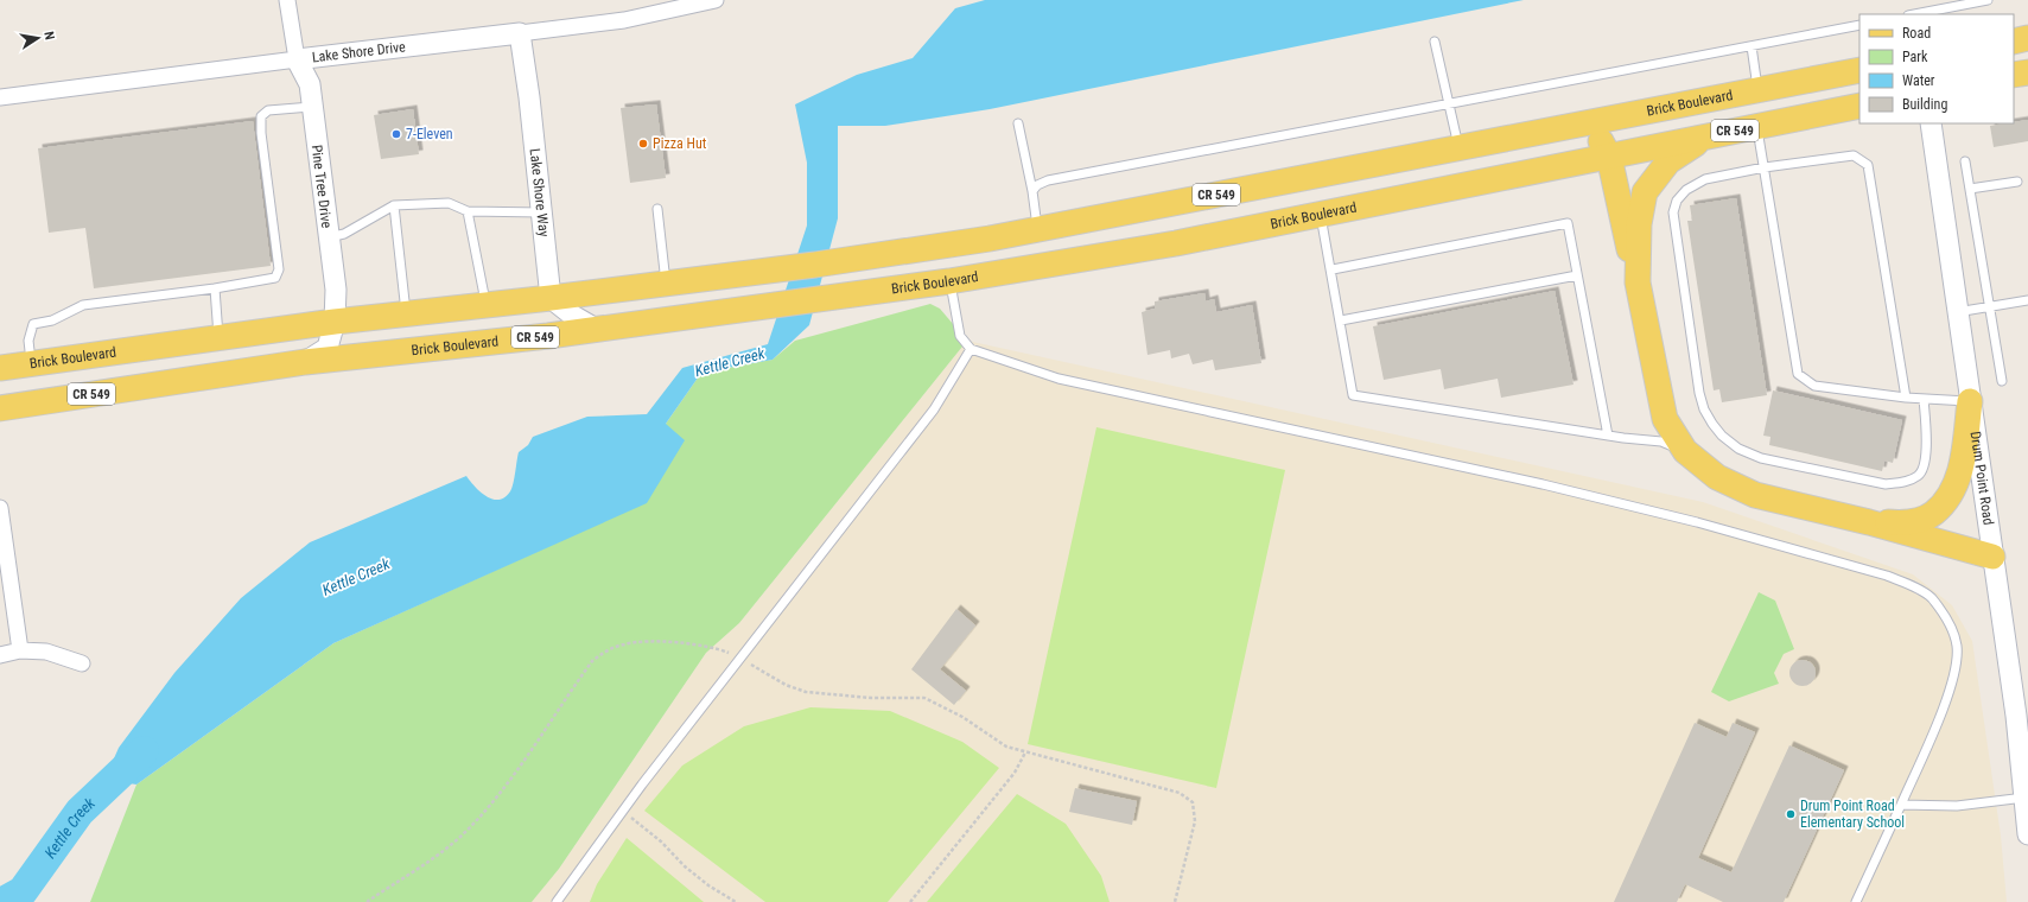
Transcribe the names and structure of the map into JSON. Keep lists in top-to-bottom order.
{
  "streets": {
    "main road": ["Brick Boulevard", "CR 549"],
    "street": [
      "Lake Shore Drive",
      "Pine Tree Drive",
      "Lake Shore Way",
      "Drum Point Road"
    ]
  },
  "crossings": [
    ["Lake Shore Drive", "Pine Tree Drive"],
    ["Lake Shore Drive", "Lake Shore Way"],
    ["Brick Boulevard", "Pine Tree Drive"],
    ["Brick Boulevard", "Lake Shore Way"]
  ],
  "water": ["Kettle Creek"],
  "places": ["7-Eleven", "Pizza Hut", "Drum Point Road Elementary School"],
  "legend": [
    "Road",
    "Park",
    "Water",
    "Building"
  ],
  "north": "right"
}
